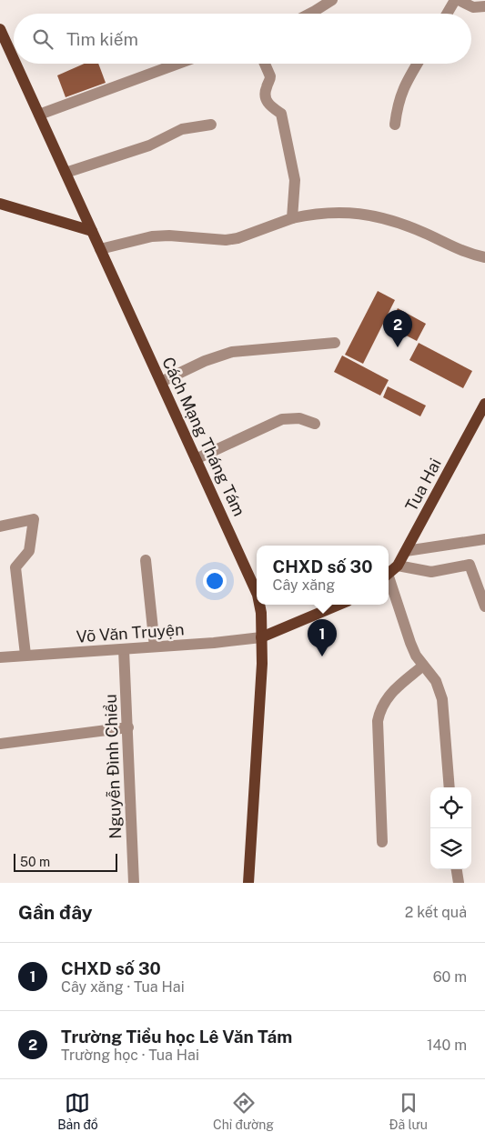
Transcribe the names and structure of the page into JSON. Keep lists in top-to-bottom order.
{
  "streets": {
    "main road": ["Cách Mạng Tháng Tám", "Tua Hai"],
    "street": ["Võ Văn Truyện", "Nguyễn Đình Chiểu"]
  },
  "crossings": [
    ["Cách Mạng Tháng Tám", "Võ Văn Truyện"],
    ["Võ Văn Truyện", "Nguyễn Đình Chiểu"]
  ],
  "scale_bar": "50 m",
  "page": {
    "search": "Tìm kiếm",
    "pins": ["2", "1"],
    "popup": ["CHXD số 30", "Cây xăng"],
    "scale": "50 m",
    "heading": ["Gần đây", "2 kết quả"],
    "list": [
      {
        "mark": "1",
        "name": "CHXD số 30",
        "note": "Cây xăng · Tua Hai",
        "value": "60 m"
      },
      {
        "mark": "2",
        "name": "Trường Tiểu học Lê Văn Tám",
        "note": "Trường học · Tua Hai",
        "value": "140 m"
      }
    ],
    "nav": ["Bản đồ", "Chỉ đường", "Đã lưu"]
  }
}
